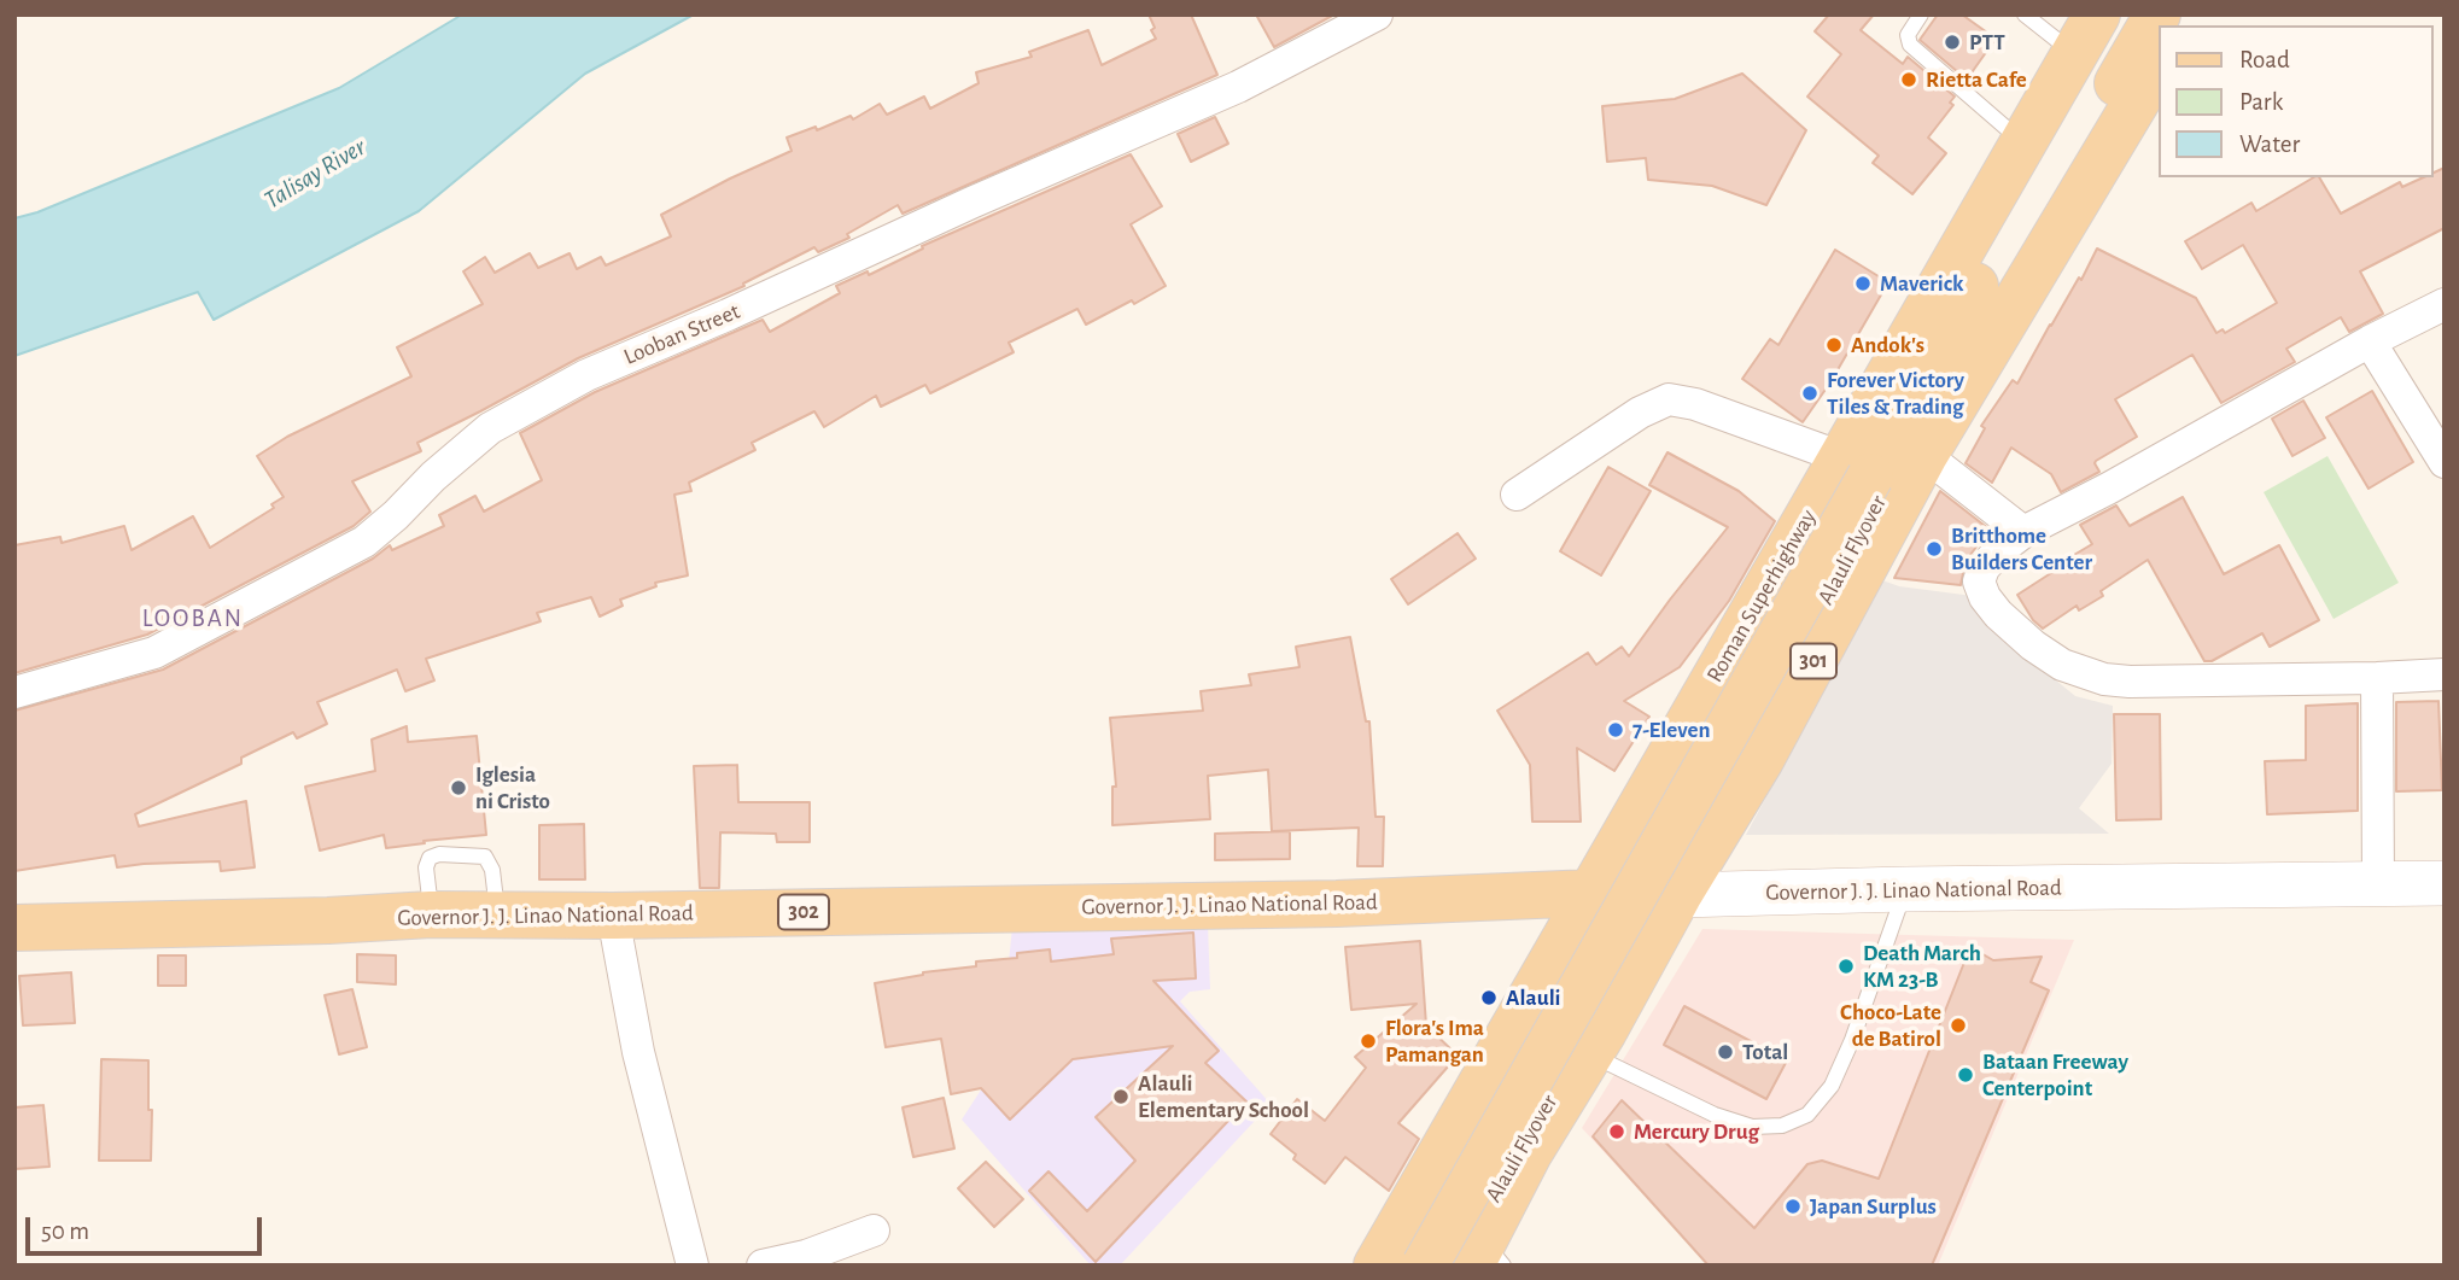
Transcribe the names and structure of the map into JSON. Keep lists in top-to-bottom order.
{
  "streets": {
    "main road": [
      "Alauli Flyover",
      "Roman Superhighway",
      "301",
      "Governor J. J. Linao National Road",
      "302"
    ],
    "street": ["Looban Street"]
  },
  "crossings": [
    ["Alauli Flyover", "Roman Superhighway"],
    ["Alauli Flyover", "301"],
    ["Roman Superhighway", "Governor J. J. Linao National Road"],
    ["301", "Governor J. J. Linao National Road"]
  ],
  "districts": ["LOOBAN"],
  "water": ["Talisay River"],
  "places": [
    "PTT",
    "Rietta Cafe",
    "Maverick",
    "Andok's",
    "Forever Victory Tiles & Trading",
    "Britthome Builders Center",
    "7-Eleven",
    "Iglesia ni Cristo",
    "Death March KM 23-B",
    "Alauli",
    "Choco-Late de Batirol",
    "Flora's Ima Pamangan",
    "Total",
    "Bataan Freeway Centerpoint",
    "Alauli Elementary School",
    "Mercury Drug",
    "Japan Surplus"
  ],
  "legend": ["Road", "Park", "Water"],
  "scale_bar": "50 m"
}
